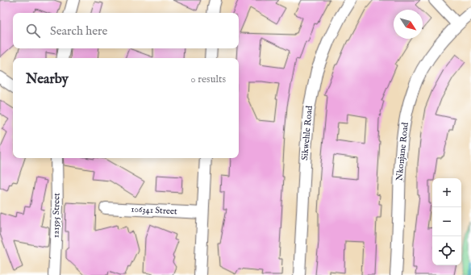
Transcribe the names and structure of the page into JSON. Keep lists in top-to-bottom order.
{
  "streets": {
    "street": [
      "Sikwehle Road",
      "Nkonjane Road",
      "106341 Street",
      "121595 Street"
    ]
  },
  "north": "bottom right",
  "page": {
    "search": "Search here",
    "heading": ["Nearby", "0 results"],
    "map_buttons": ["+", "−"]
  }
}
